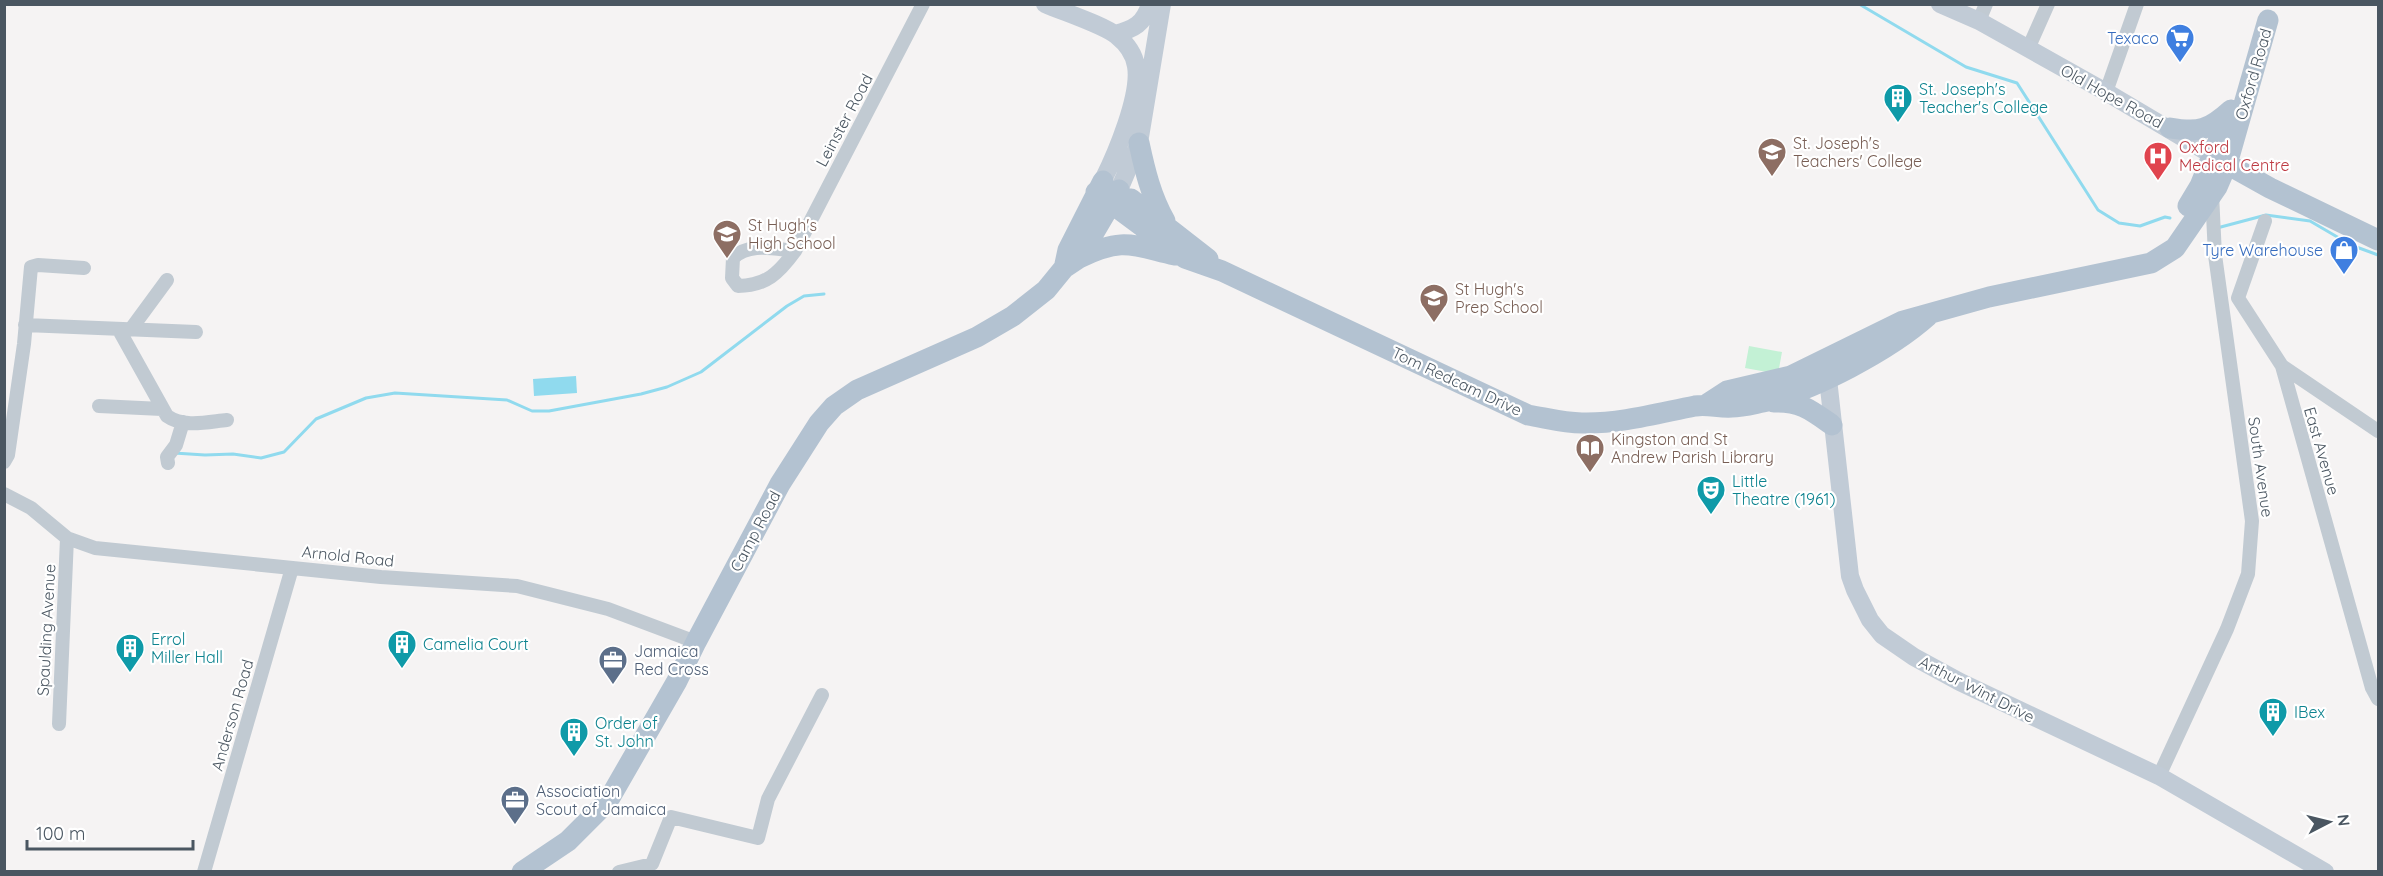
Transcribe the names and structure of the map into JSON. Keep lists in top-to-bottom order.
{
  "streets": {
    "main road": [
      "Oxford Road",
      "Old Hope Road",
      "Tom Redcam Drive",
      "Camp Road",
      "Arthur Wint Drive"
    ],
    "street": [
      "Leinster Road",
      "East Avenue",
      "South Avenue",
      "Arnold Road",
      "Spaulding Avenue",
      "Anderson Road"
    ]
  },
  "crossings": [
    ["Oxford Road", "Old Hope Road"],
    ["Oxford Road", "Tom Redcam Drive"],
    ["Old Hope Road", "Tom Redcam Drive"],
    ["Tom Redcam Drive", "South Avenue"],
    ["Tom Redcam Drive", "Camp Road"],
    ["Tom Redcam Drive", "Arthur Wint Drive"],
    ["South Avenue", "Arthur Wint Drive"],
    ["Camp Road", "Arnold Road"],
    ["Arnold Road", "Spaulding Avenue"],
    ["Arnold Road", "Anderson Road"]
  ],
  "places": {
    "supermarket": ["Texaco"],
    "building": [
      "St. Joseph's Teacher's College",
      "Camelia Court",
      "Errol Miller Hall",
      "IBex",
      "Order of St. John"
    ],
    "school or university": ["St. Joseph's Teachers' College", "St Hugh's High School", "St Hugh's Prep School"],
    "hospital": ["Oxford Medical Centre"],
    "shop": ["Tyre Warehouse"],
    "library": ["Kingston and St Andrew Parish Library"],
    "theatre": ["Little Theatre (1961)"],
    "office": ["Jamaica Red Cross", "Association Scout of Jamaica"]
  },
  "scale_bar": "100 m",
  "north": "right"
}
